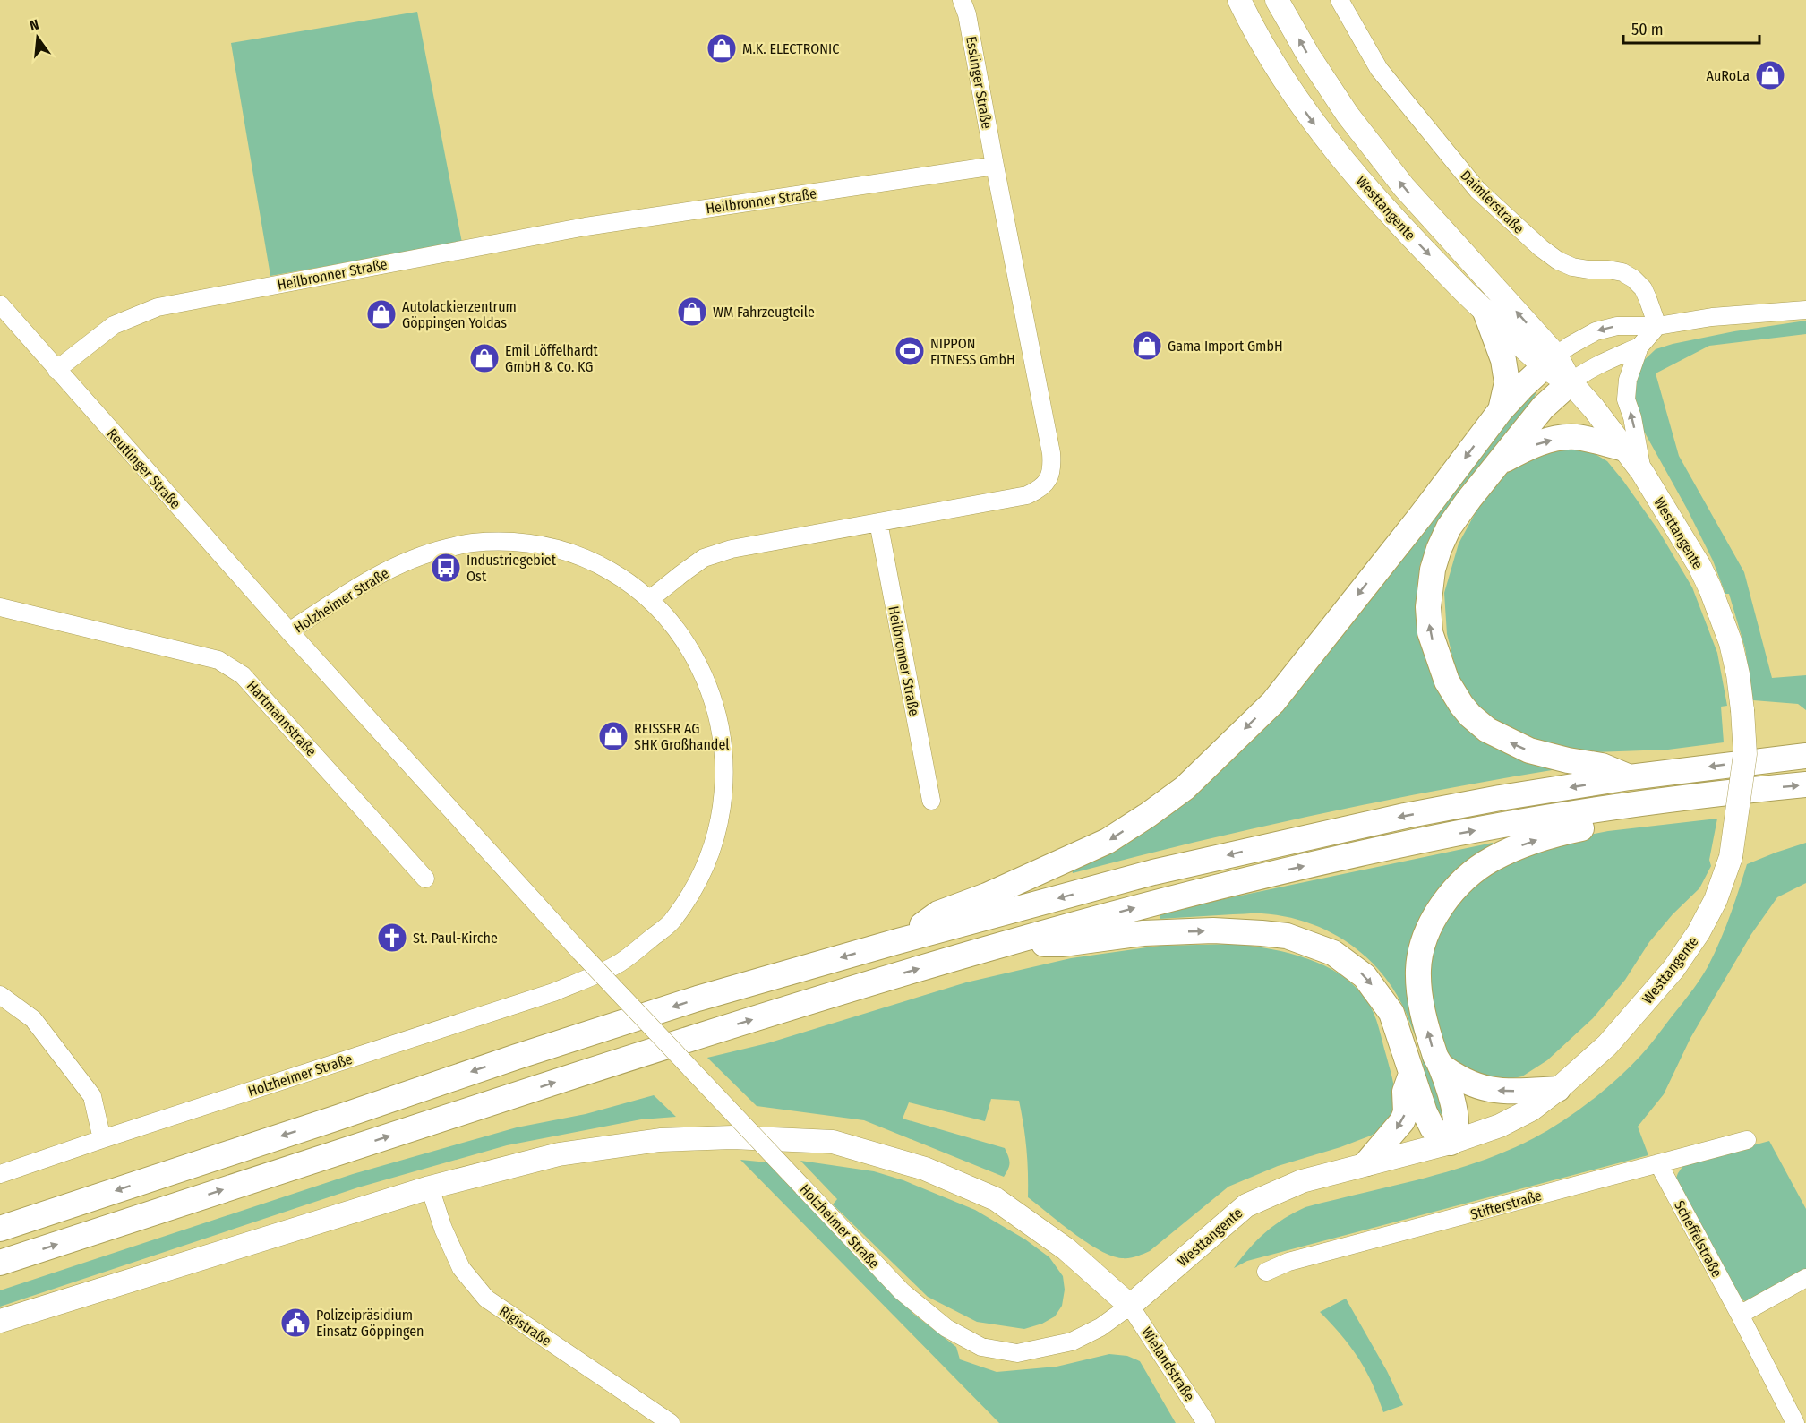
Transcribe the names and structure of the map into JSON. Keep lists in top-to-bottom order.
{
  "streets": {
    "main road": ["Westtangente"],
    "street": [
      "Esslinger Straße",
      "Heilbronner Straße",
      "Daimlerstraße",
      "Reutlinger Straße",
      "Holzheimer Straße",
      "Hartmannstraße",
      "Stifterstraße",
      "Scheffelstraße",
      "Rigistraße",
      "Wielandstraße"
    ]
  },
  "crossings": [
    ["Esslinger Straße", "Heilbronner Straße"],
    ["Heilbronner Straße", "Reutlinger Straße"],
    ["Westtangente", "Holzheimer Straße"],
    ["Westtangente", "Wielandstraße"],
    ["Reutlinger Straße", "Holzheimer Straße"],
    ["Holzheimer Straße", "Wielandstraße"],
    ["Stifterstraße", "Scheffelstraße"]
  ],
  "places": {
    "shop": [
      "M.K. ELECTRONIC",
      "AuRoLa",
      "WM Fahrzeugteile",
      "Autolackierzentrum Göppingen Yoldas",
      "Gama Import GmbH",
      "Emil Löffelhardt GmbH & Co. KG",
      "REISSER AG SHK Großhandel"
    ],
    "sports": ["NIPPON FITNESS GmbH"],
    "bus stop": ["Industriegebiet Ost"],
    "church": ["St. Paul-Kirche"],
    "public building": ["Polizeipräsidium Einsatz Göppingen"]
  },
  "scale_bar": "50 m",
  "north": "top"
}
